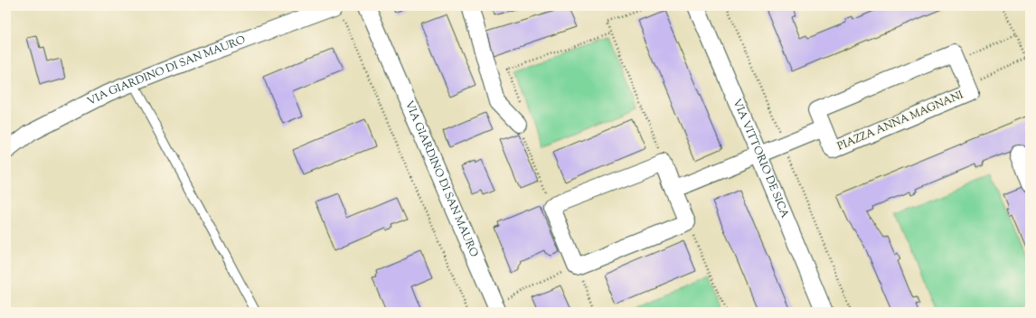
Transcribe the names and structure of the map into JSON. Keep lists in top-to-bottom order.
{
  "streets": {
    "street": ["VIA GIARDINO DI SAN MAURO", "PIAZZA ANNA MAGNANI", "VIA VITTORIO DE SICA"]
  }
}
